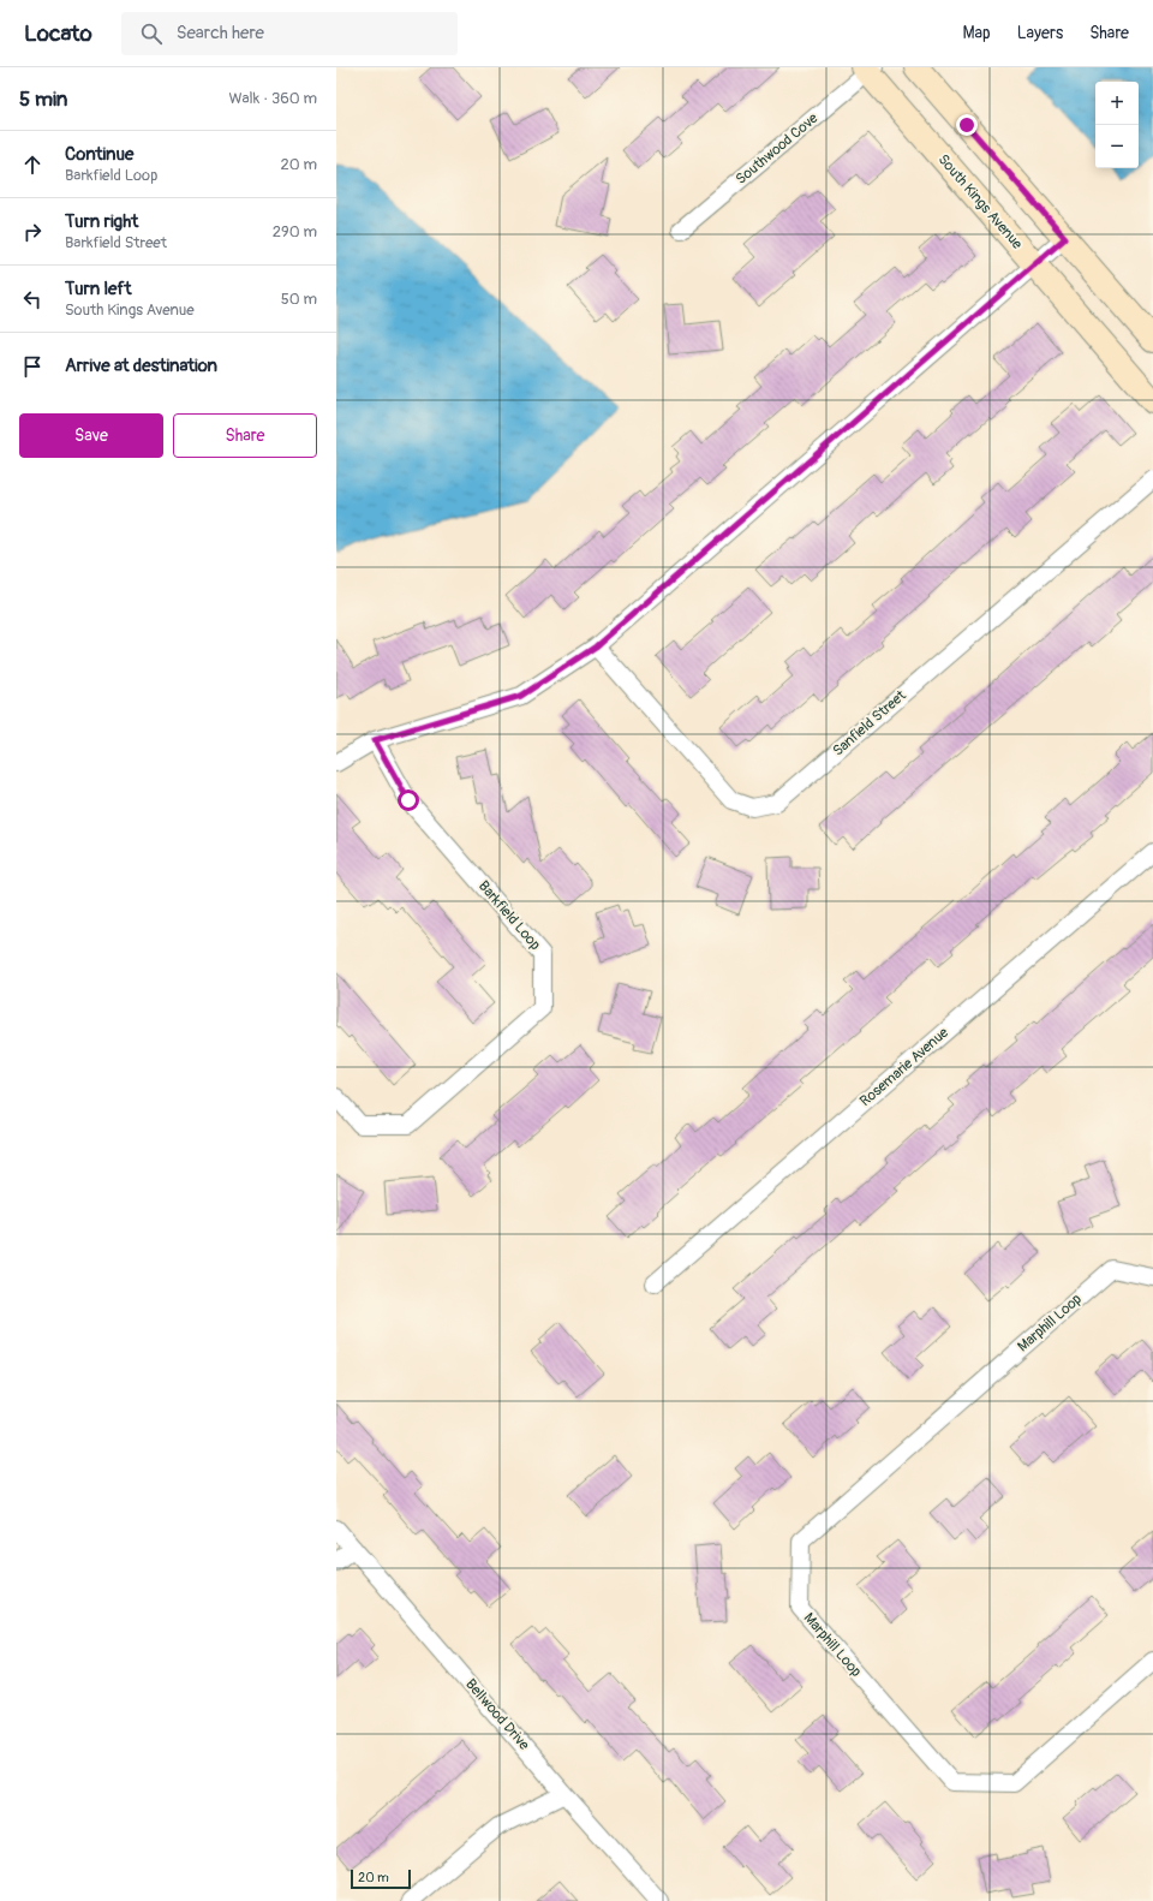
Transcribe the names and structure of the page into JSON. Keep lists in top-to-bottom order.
{
  "streets": {
    "main road": ["South Kings Avenue"],
    "street": [
      "Southwood Cove",
      "Sanfield Street",
      "Barkfield Loop",
      "Rosemarie Avenue",
      "Marphill Loop",
      "Bellwood Drive"
    ]
  },
  "crossings": [
    ["Southwood Cove", "South Kings Avenue"]
  ],
  "scale_bar": "20 m",
  "page": {
    "header": "Locato",
    "search": "Search here",
    "nav": ["Map", "Layers", "Share"],
    "heading": ["5 min", "Walk · 360 m"],
    "map_buttons": ["+", "−"],
    "list": [
      ["Continue", "Barkfield Loop", "20 m"],
      ["Turn right", "Barkfield Street", "290 m"],
      ["Turn left", "South Kings Avenue", "50 m"],
      "Arrive at destination"
    ],
    "buttons": ["Save", "Share"],
    "scale": "20 m"
  }
}
